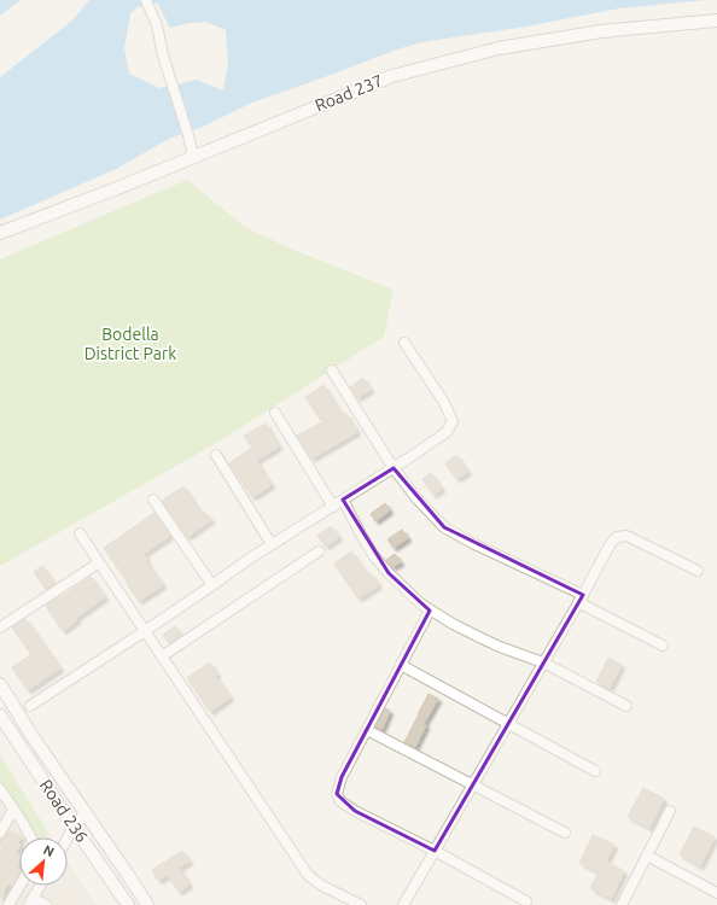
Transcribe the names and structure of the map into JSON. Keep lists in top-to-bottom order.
{
  "streets": {
    "street": ["Road 237", "Road 236"]
  },
  "parks": ["Bodella District Park"],
  "north": "top right"
}
